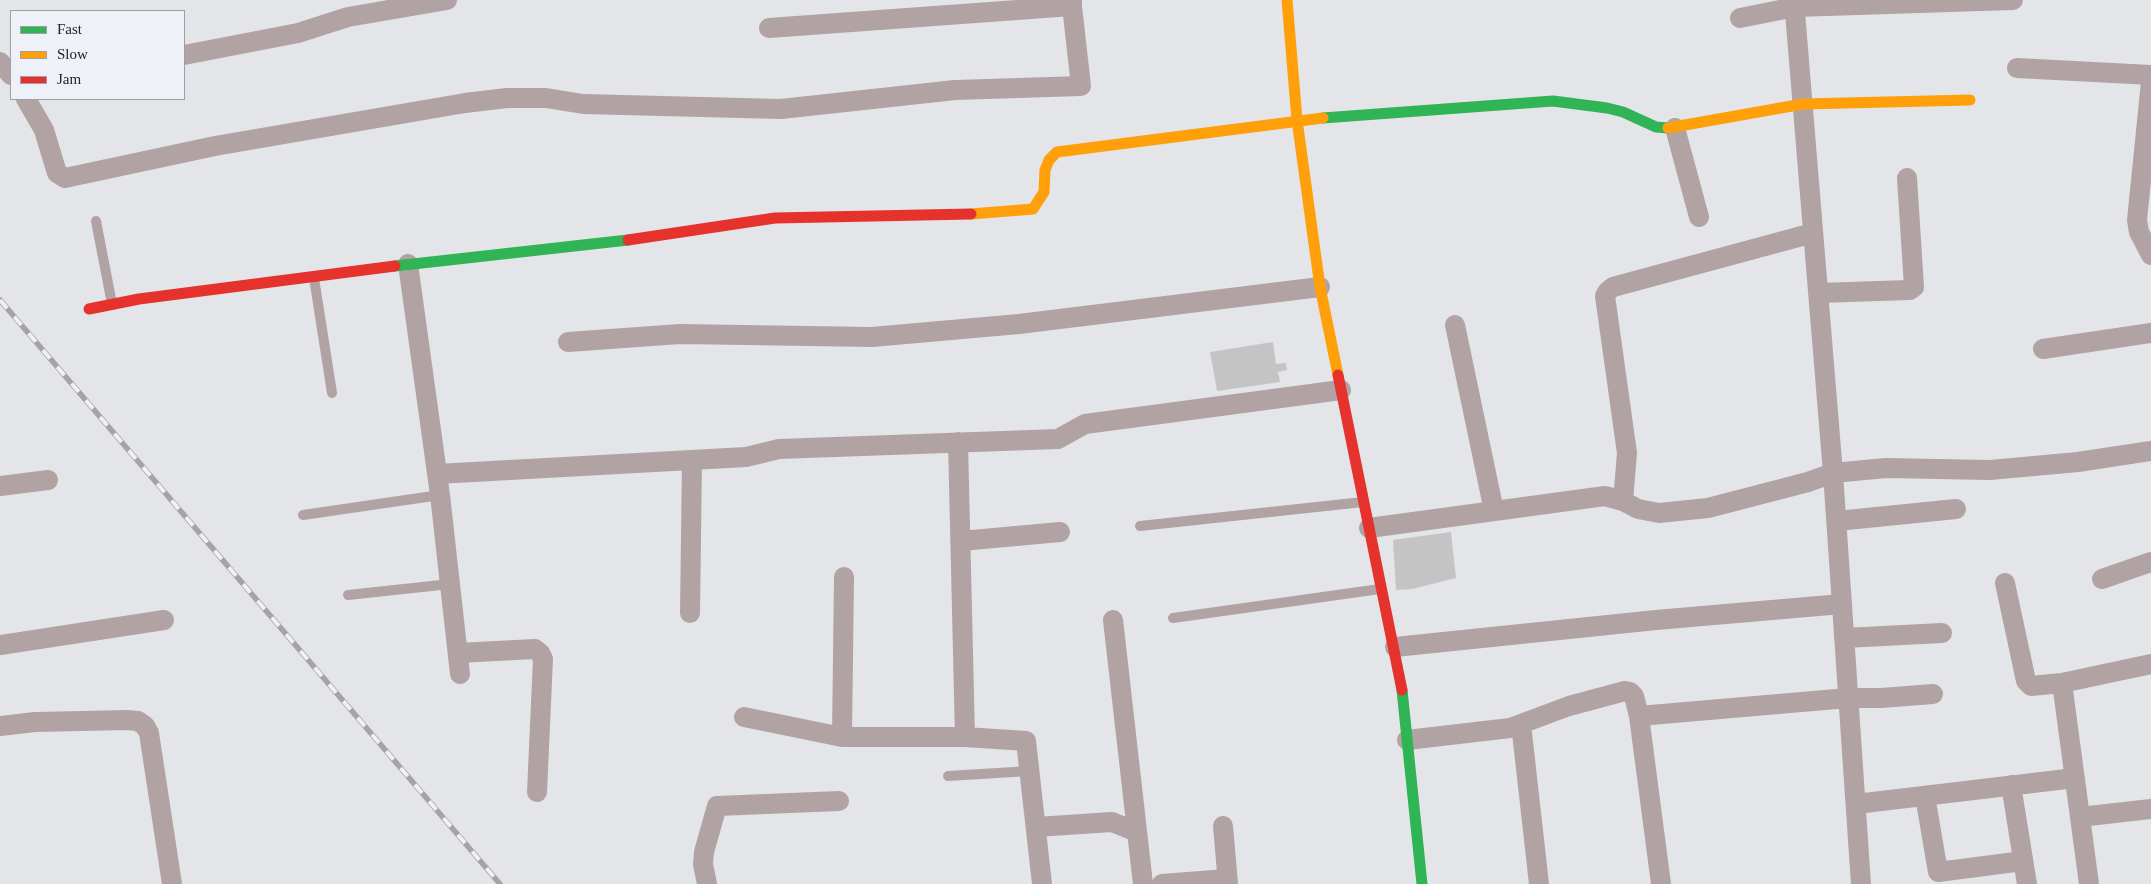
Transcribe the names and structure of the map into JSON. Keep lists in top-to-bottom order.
{
  "legend": ["Fast", "Slow", "Jam"]
}
